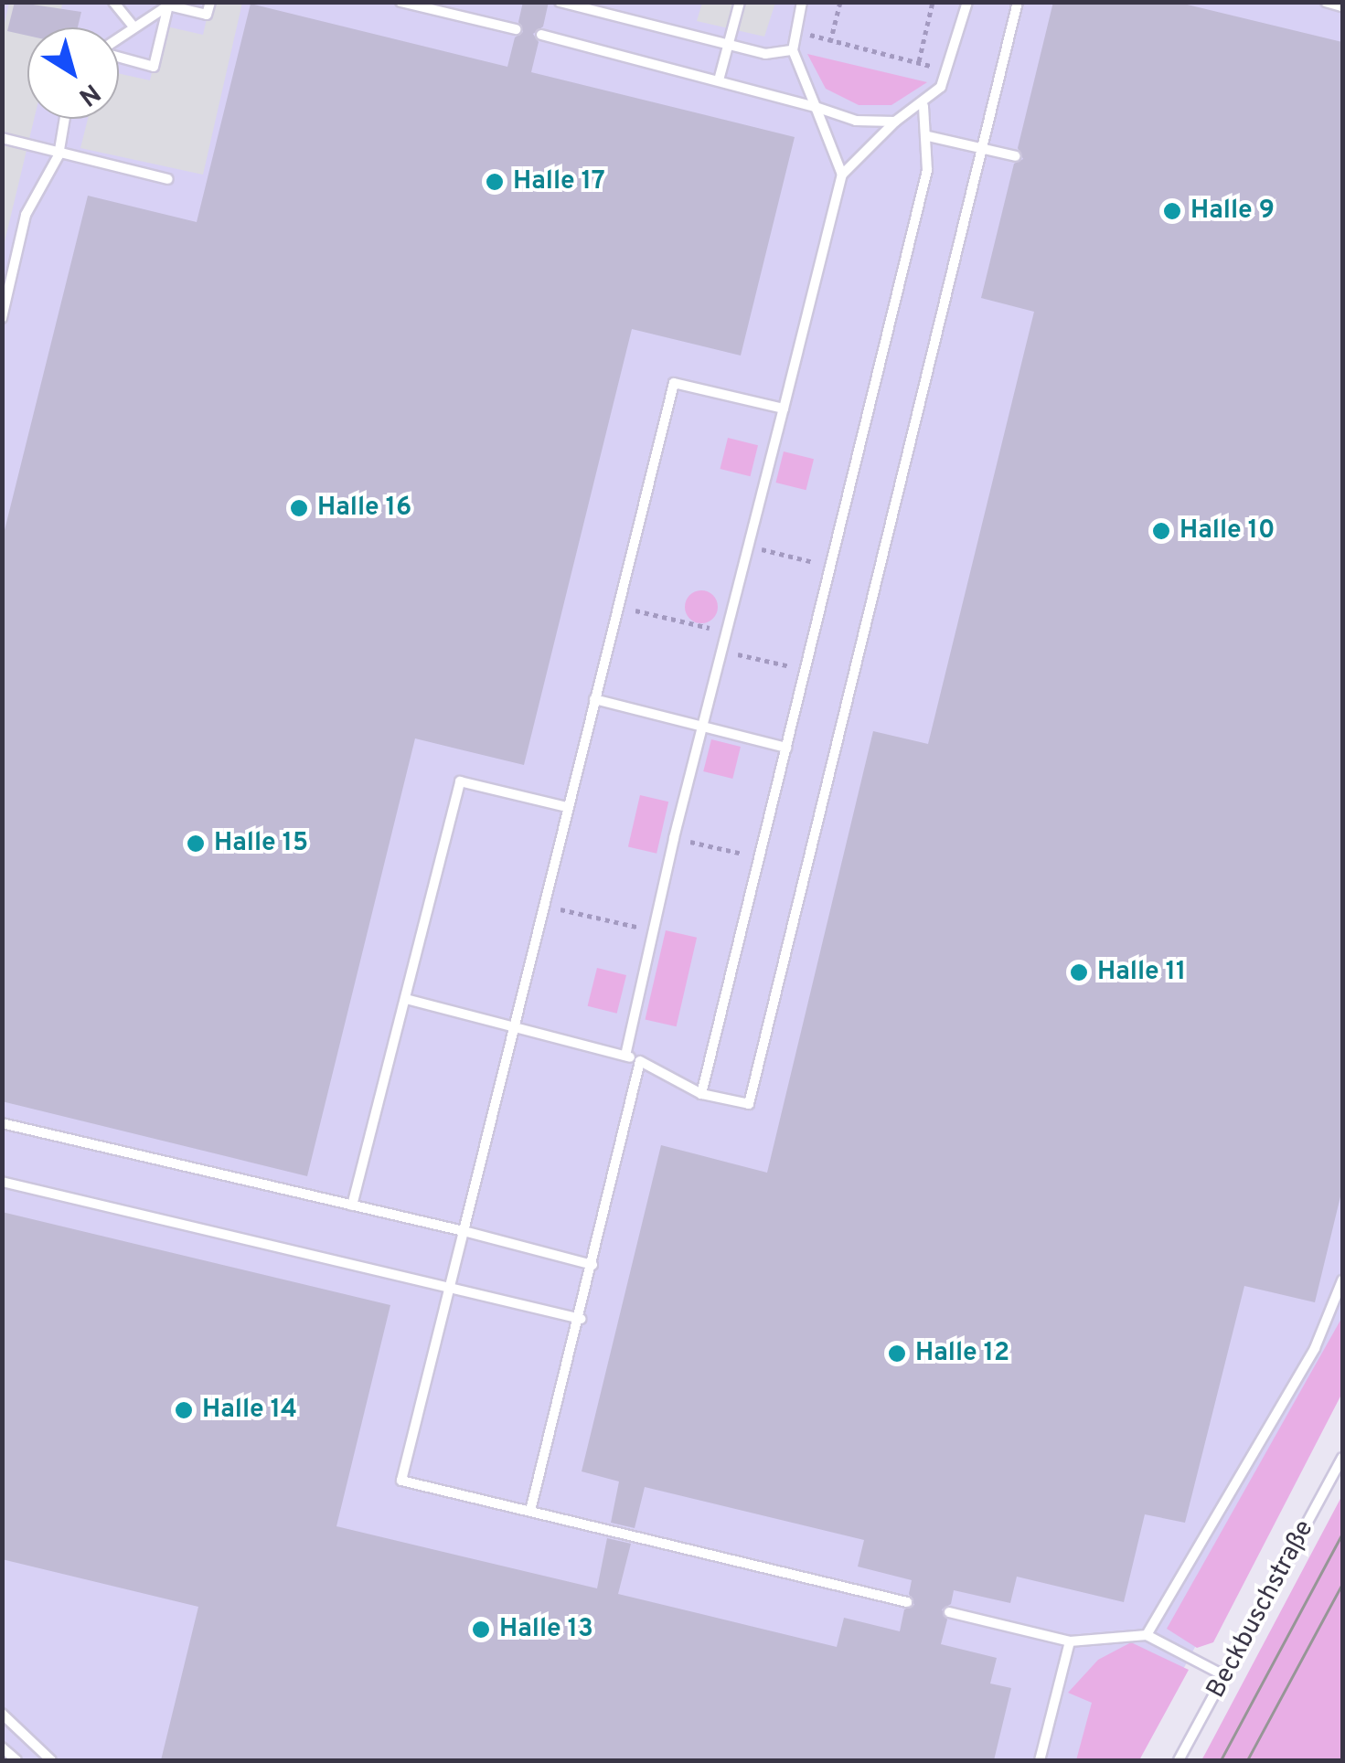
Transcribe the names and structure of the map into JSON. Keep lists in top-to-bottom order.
{
  "streets": {
    "lane": ["Beckbuschstraße"]
  },
  "places": [
    "Halle 17",
    "Halle 9",
    "Halle 16",
    "Halle 10",
    "Halle 15",
    "Halle 11",
    "Halle 12",
    "Halle 14",
    "Halle 13"
  ],
  "north": "bottom right"
}
